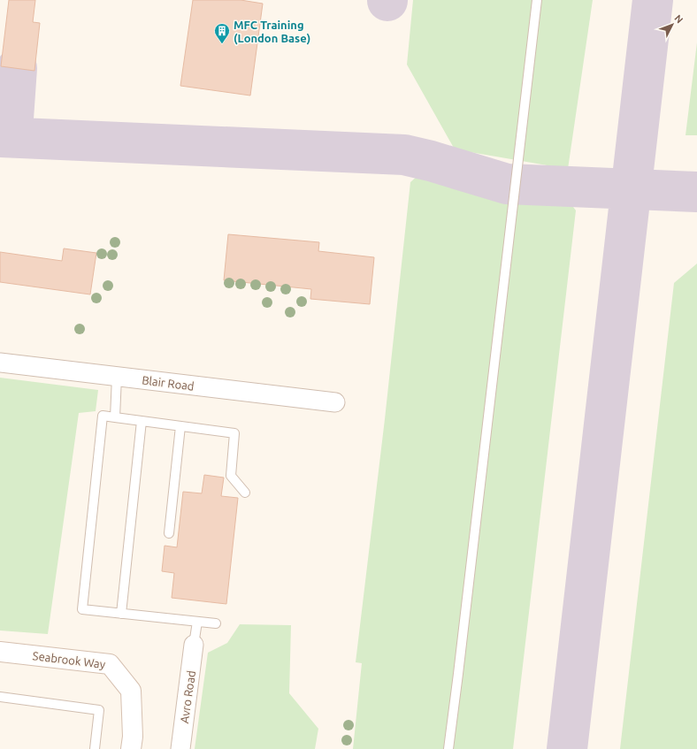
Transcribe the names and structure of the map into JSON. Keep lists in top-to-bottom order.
{
  "streets": {
    "street": ["Blair Road", "Seabrook Way", "Avro Road"]
  },
  "places": {
    "building": ["MFC Training (London Base)"]
  },
  "north": "top right"
}
